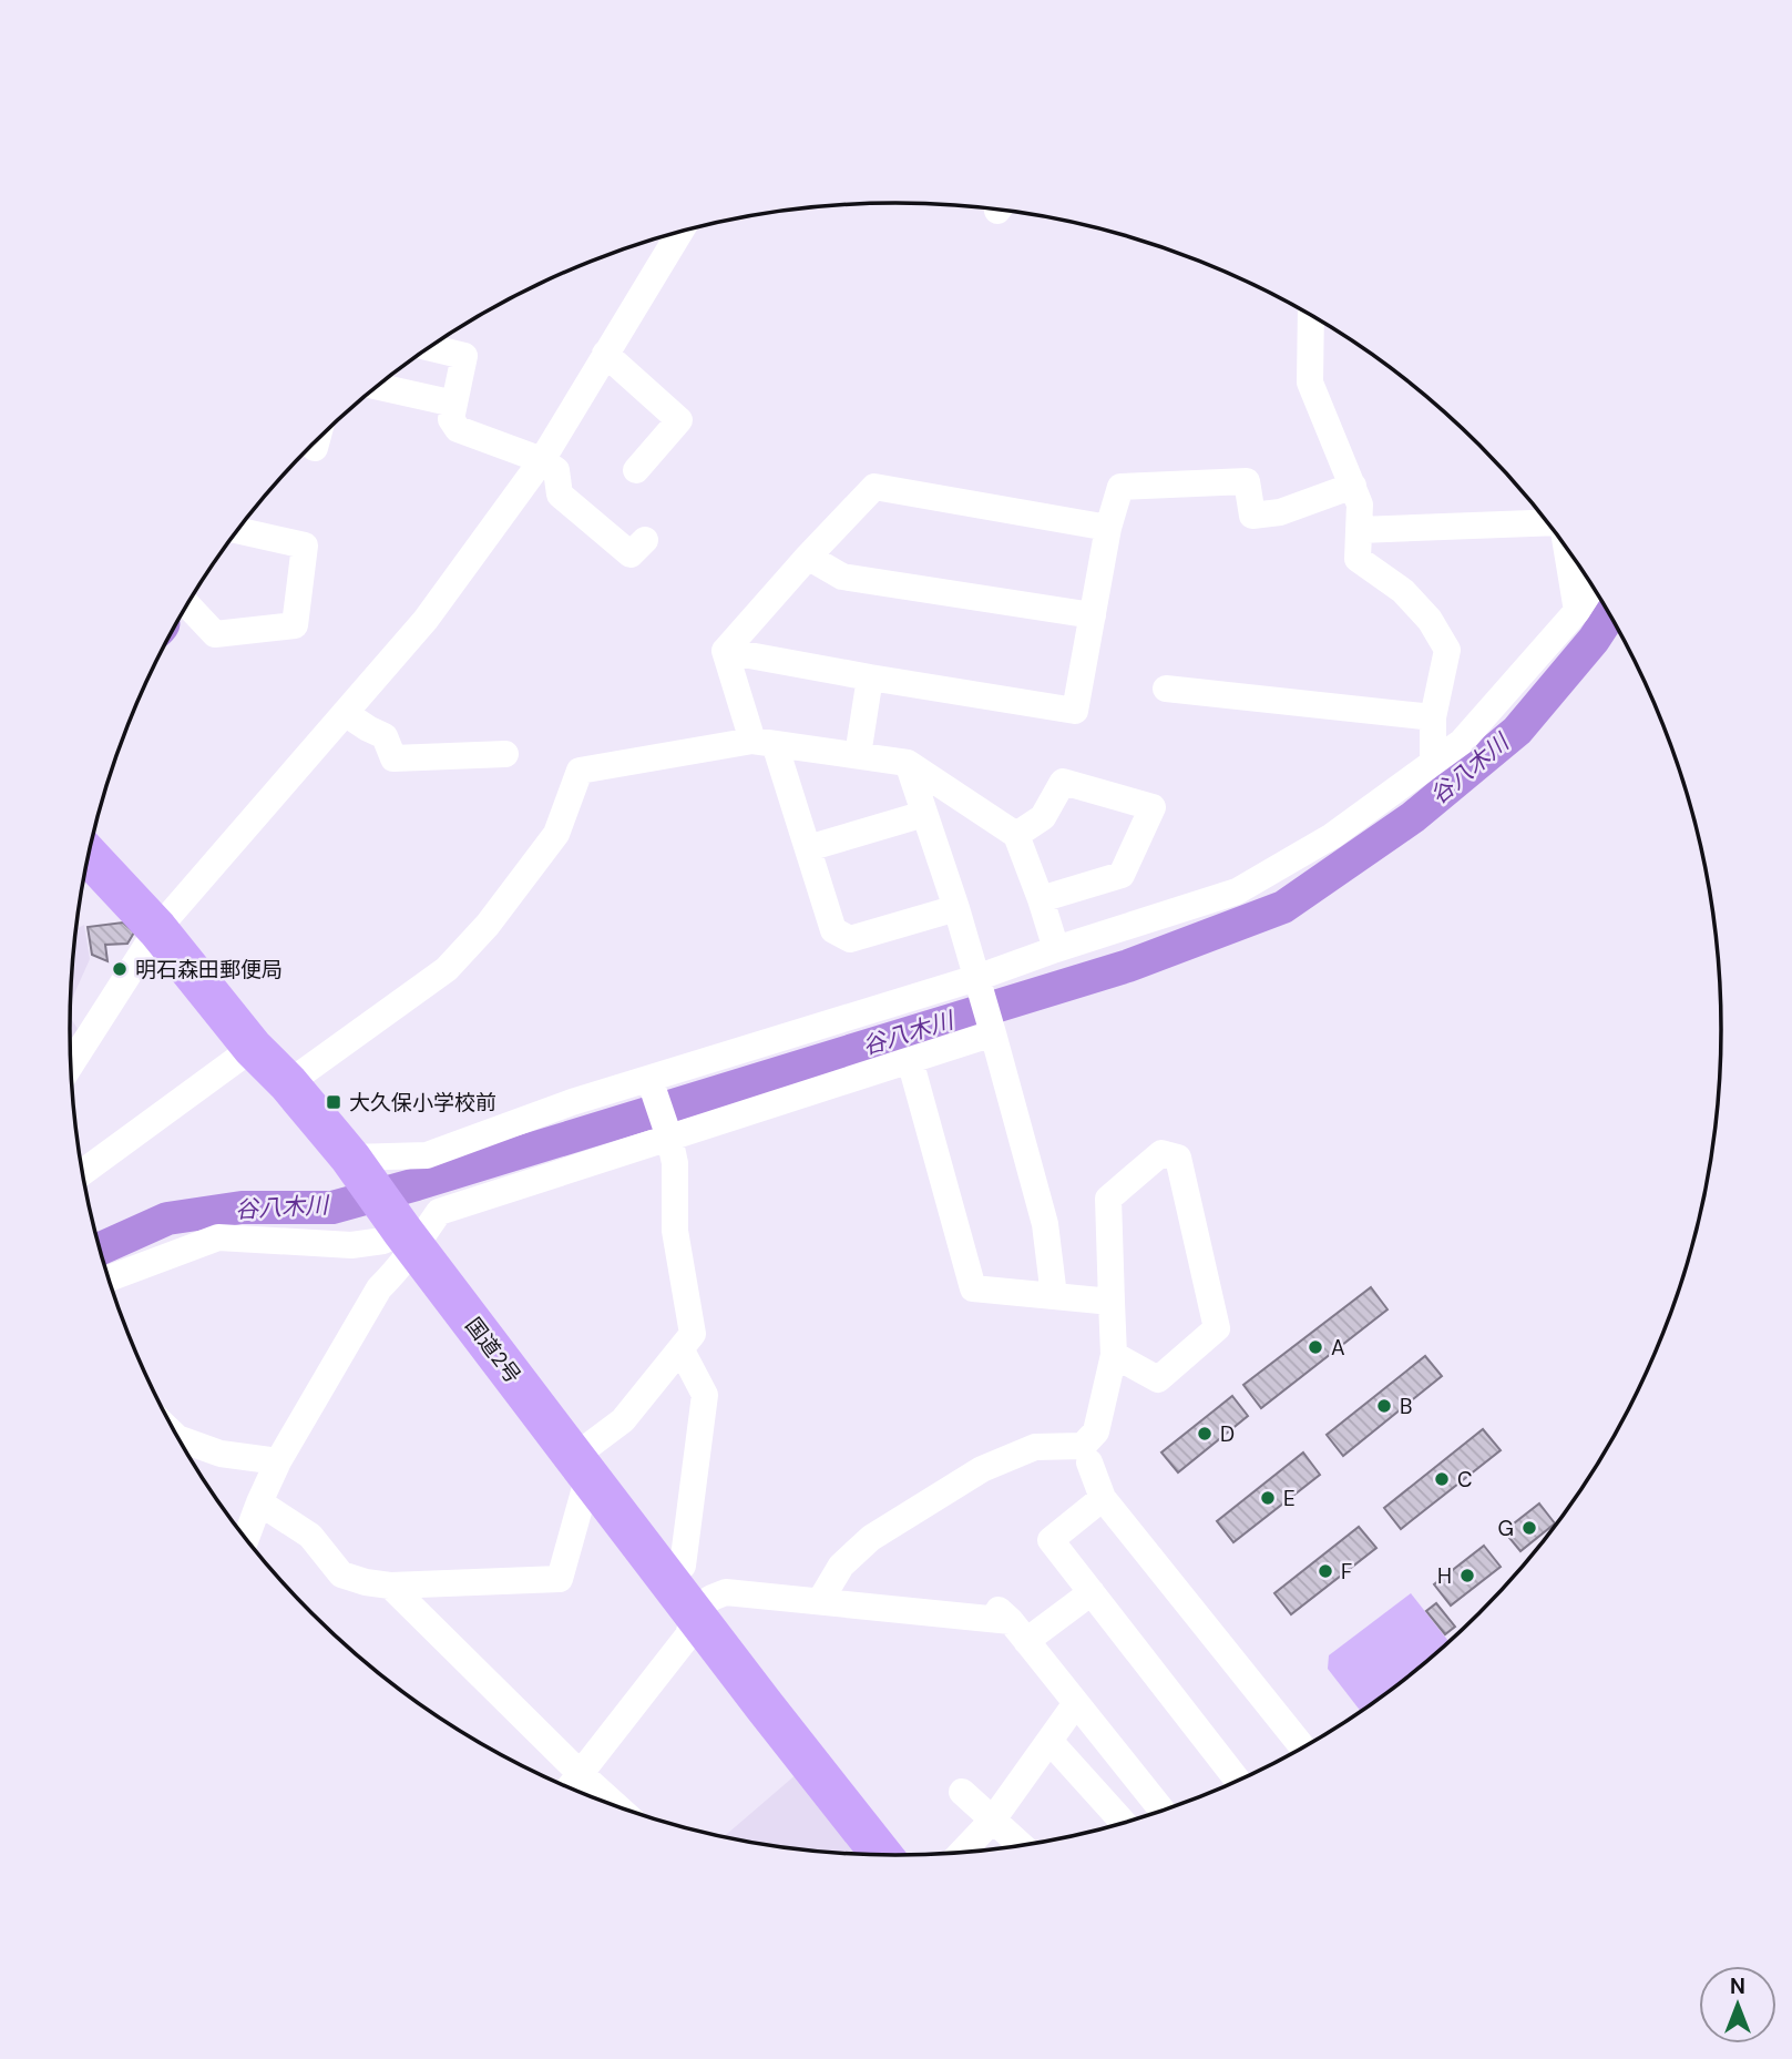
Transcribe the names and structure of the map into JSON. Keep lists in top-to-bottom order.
{
  "streets": {
    "highway": ["国道2号"]
  },
  "water": ["谷八木川"],
  "places": {
    "other": [
      "明石森田郵便局",
      "A",
      "B",
      "D",
      "C",
      "E",
      "G",
      "F",
      "H"
    ],
    "transit": ["大久保小学校前"]
  },
  "north": "top"
}
